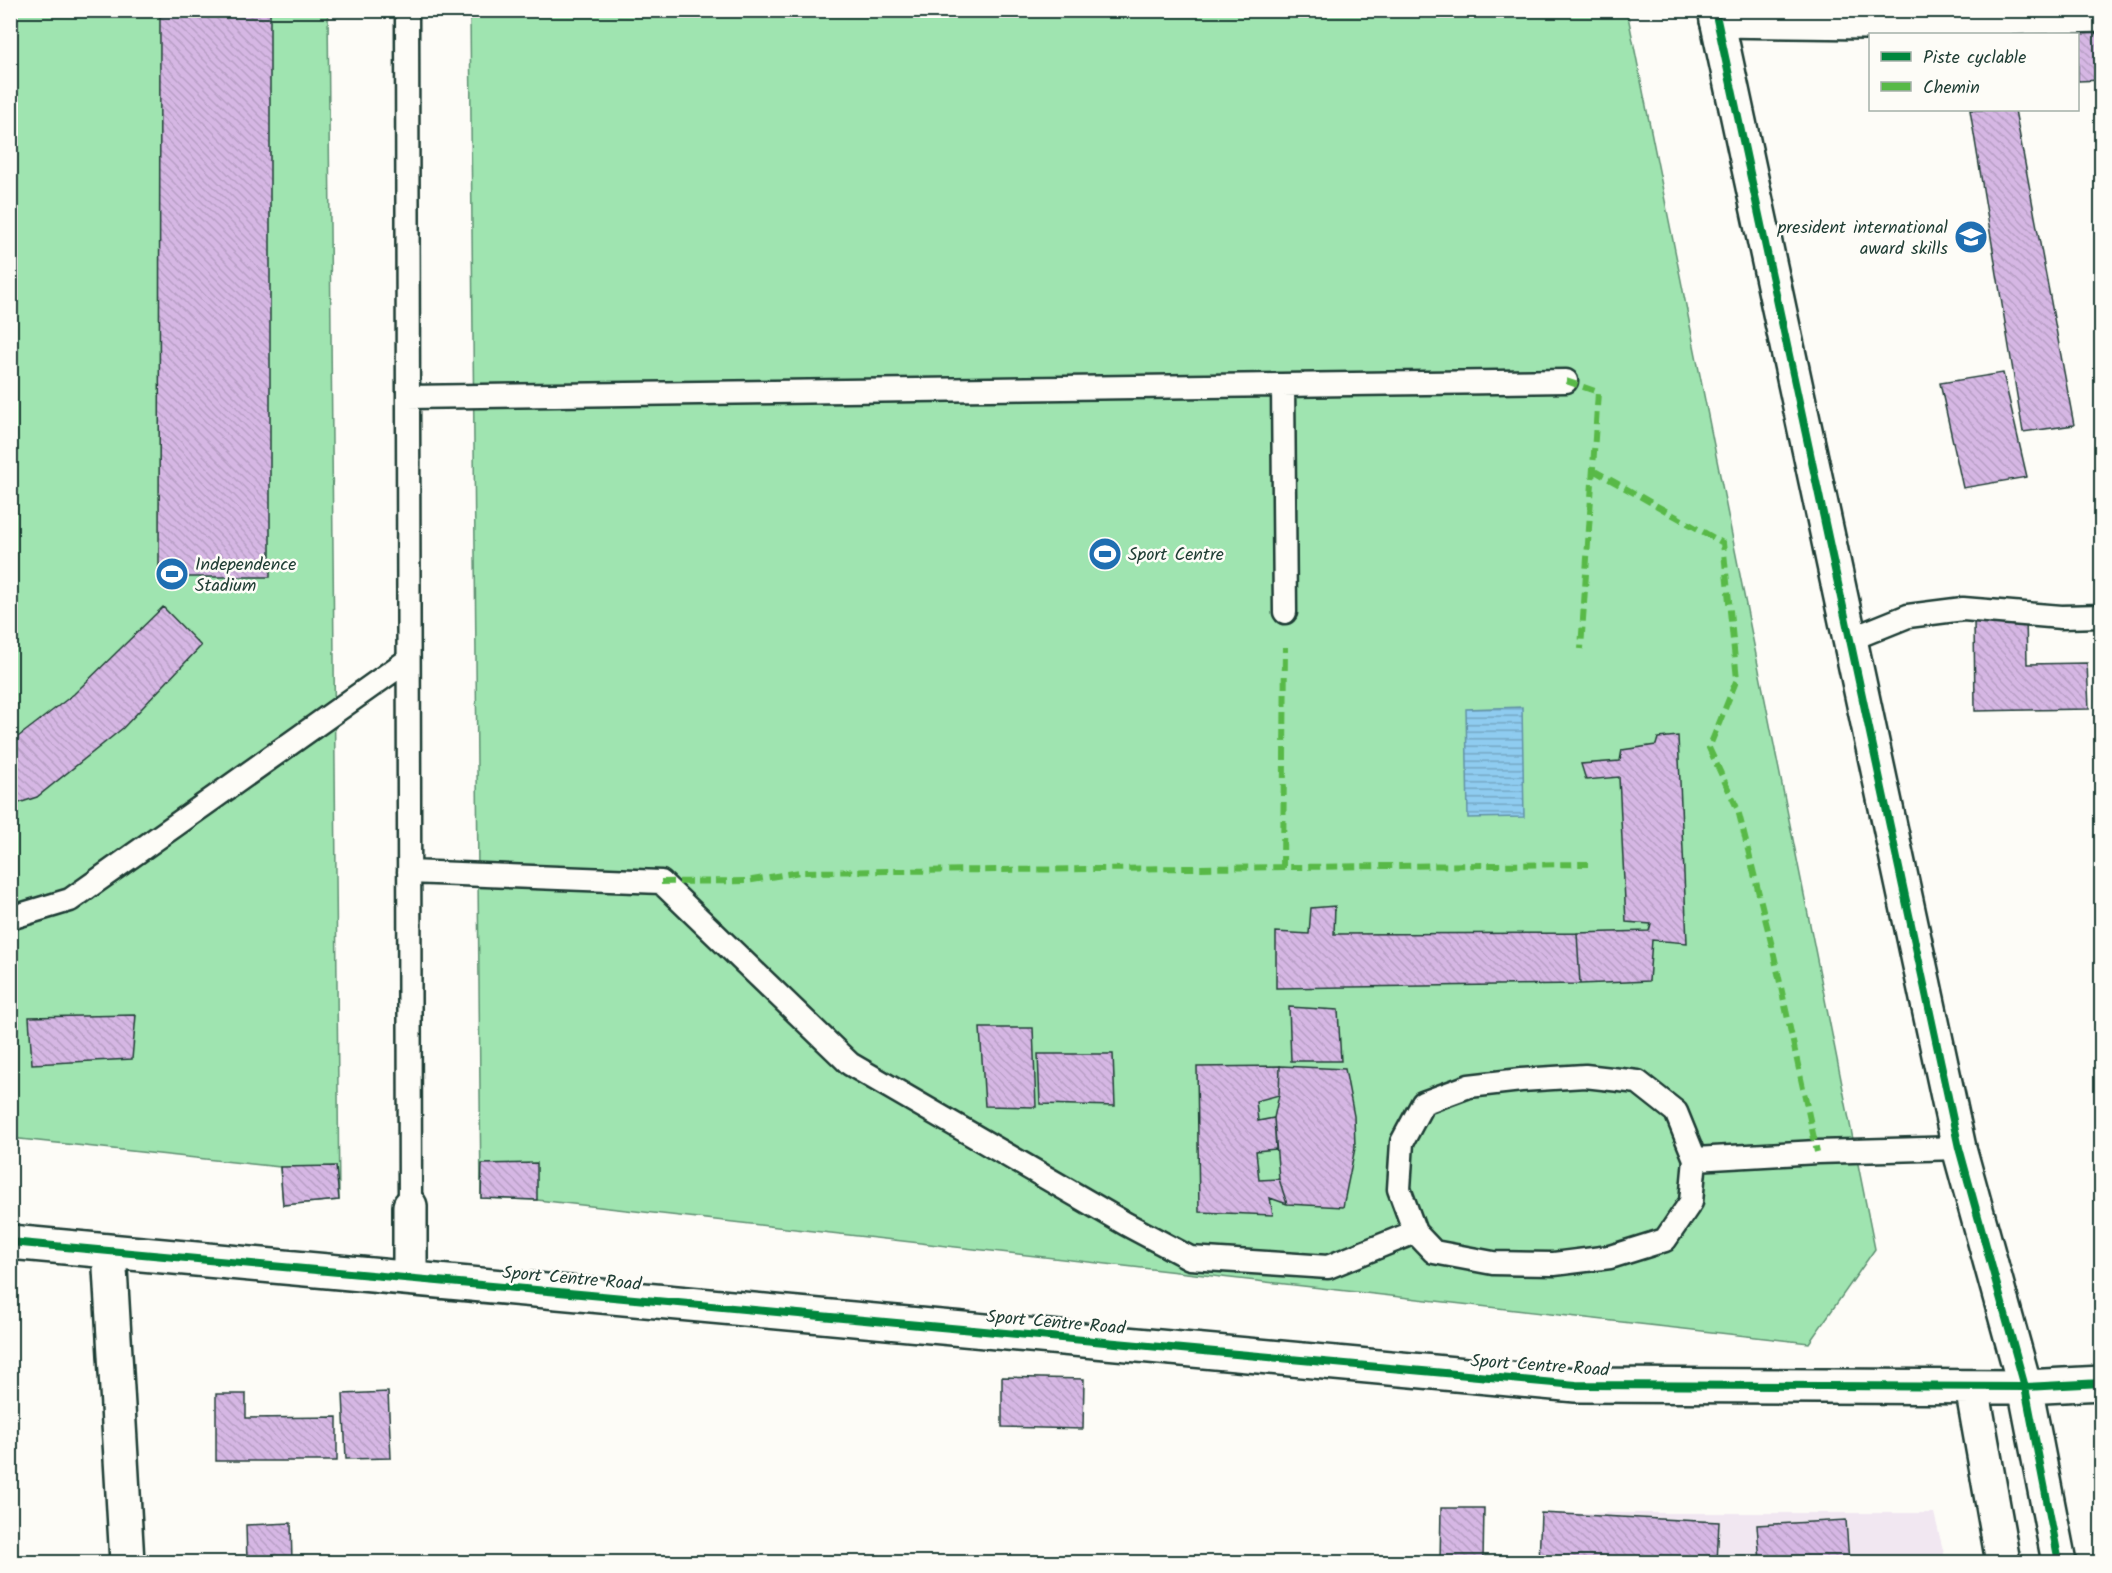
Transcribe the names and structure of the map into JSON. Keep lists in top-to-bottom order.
{
  "streets": {
    "street": ["Sport Centre Road"]
  },
  "places": {
    "school or university": ["president international award skills"],
    "sports": ["Sport Centre", "Independence Stadium"]
  },
  "legend": ["Piste cyclable", "Chemin"]
}
